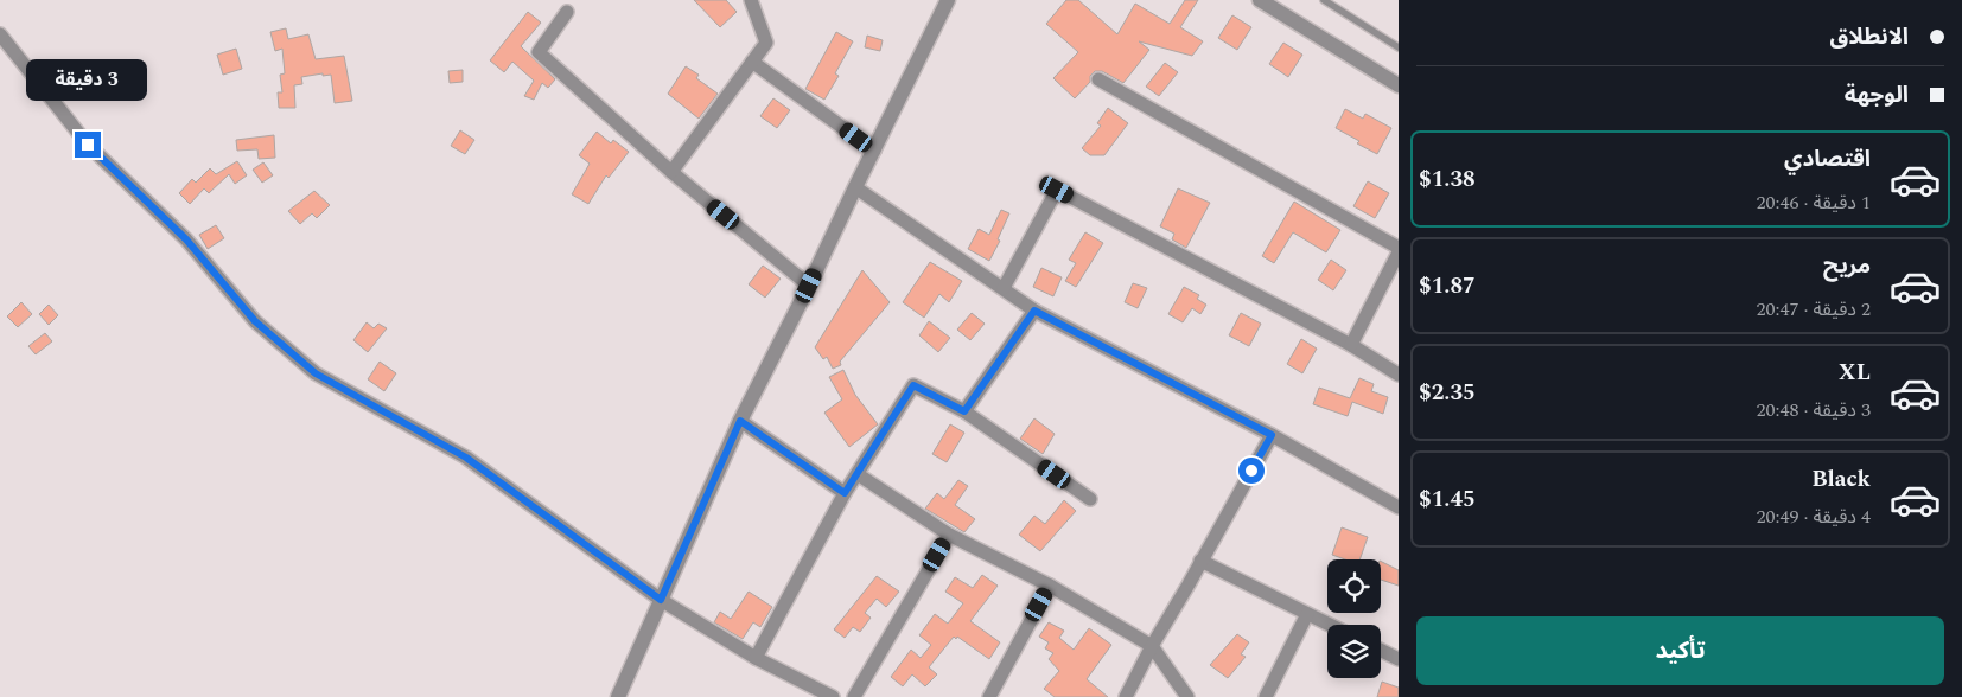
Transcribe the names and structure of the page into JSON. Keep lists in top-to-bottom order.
{
  "page": {
    "banner": ["الانطلاق", "الوجهة"],
    "bubble": "3 دقيقة",
    "list": [
      {
        "name": "اقتصادي",
        "note": "1 دقيقة · 20:46",
        "value": "$1.38"
      },
      {
        "name": "مريح",
        "note": "2 دقيقة · 20:47",
        "value": "$1.87"
      },
      {
        "name": "XL",
        "note": "3 دقيقة · 20:48",
        "value": "$2.35"
      },
      {
        "name": "Black",
        "note": "4 دقيقة · 20:49",
        "value": "$1.45"
      }
    ],
    "buttons": "تأكيد"
  }
}
